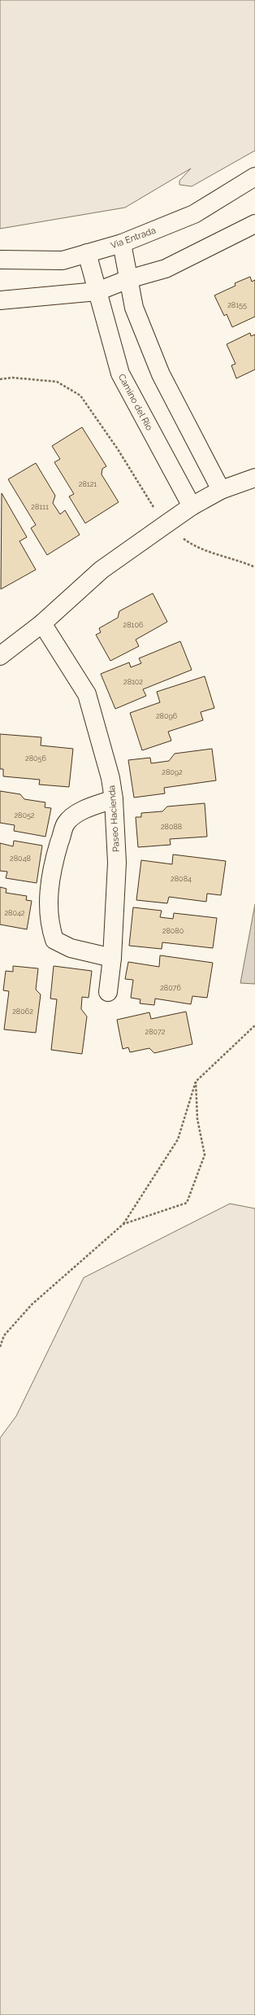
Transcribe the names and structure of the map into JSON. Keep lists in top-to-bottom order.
{
  "streets": {
    "street": ["Via Entrada", "Camino del Rio", "Paseo Hacienda"]
  },
  "crossings": [
    ["Via Entrada", "Camino del Rio"]
  ],
  "house_numbers": [
    "28155",
    "28121",
    "28111",
    "28106",
    "28102",
    "28096",
    "28056",
    "28092",
    "28052",
    "28088",
    "28048",
    "28084",
    "28042",
    "28080",
    "28076",
    "28062",
    "28072"
  ]
}
